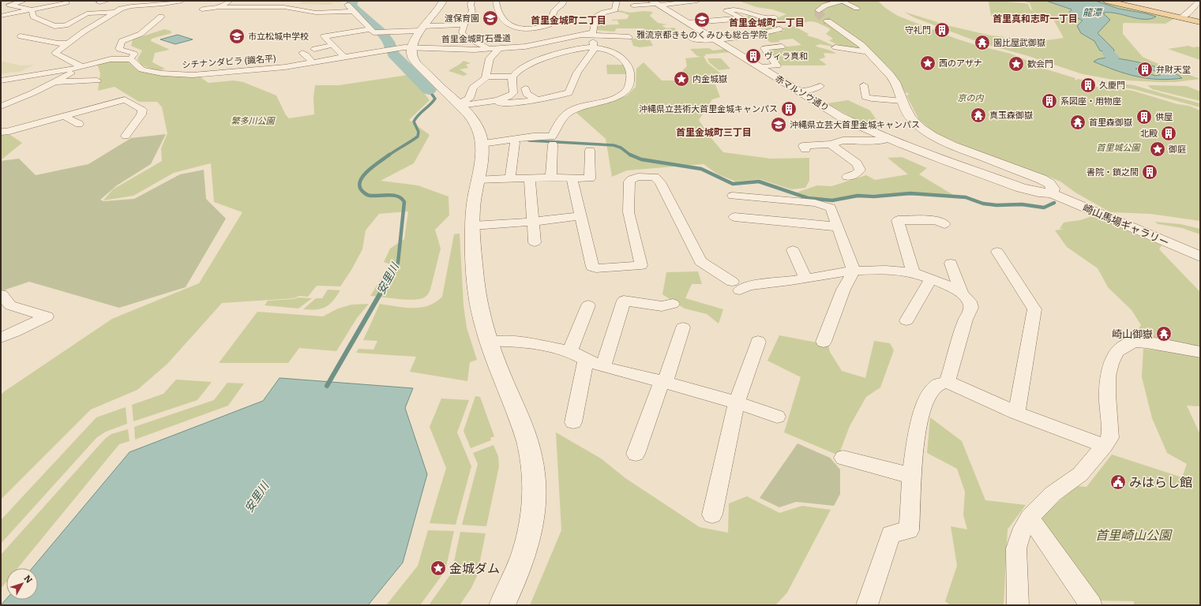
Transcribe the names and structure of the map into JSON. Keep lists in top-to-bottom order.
{
  "streets": {
    "street": [
      "首里金城町石畳道",
      "シチナンダビラ (識名平)",
      "赤マルソウ通り",
      "崎山馬場ギャラリー"
    ]
  },
  "crossings": [
    ["首里金城町石畳道", "シチナンダビラ (識名平)"],
    ["赤マルソウ通り", "崎山馬場ギャラリー"]
  ],
  "districts": [
    "首里真和志町一丁目",
    "首里金城町二丁目",
    "首里金城町一丁目",
    "首里金城町三丁目"
  ],
  "water": ["龍潭", "安里川"],
  "parks": [
    "京の内",
    "繁多川公園",
    "首里城公園",
    "首里崎山公園"
  ],
  "places": {
    "school or university": [
      "渡保育園",
      "雅流京都きものくみひも総合学院",
      "市立松城中学校",
      "沖縄県立芸大首里金城キャンパス"
    ],
    "building": [
      "守礼門",
      "ヴィラ真和",
      "弁財天堂",
      "久慶門",
      "系図座・用物座",
      "沖縄県立芸術大首里金城キャンパス",
      "供屋",
      "北殿",
      "書院・鎖之間"
    ],
    "temple": [
      "園比屋武御嶽",
      "真玉森御嶽",
      "首里森御嶽",
      "崎山御嶽"
    ],
    "place": [
      "西のアザナ",
      "歓会門",
      "内金城嶽",
      "御庭",
      "金城ダム"
    ],
    "public building": ["みはらし館"]
  },
  "north": "top right"
}
